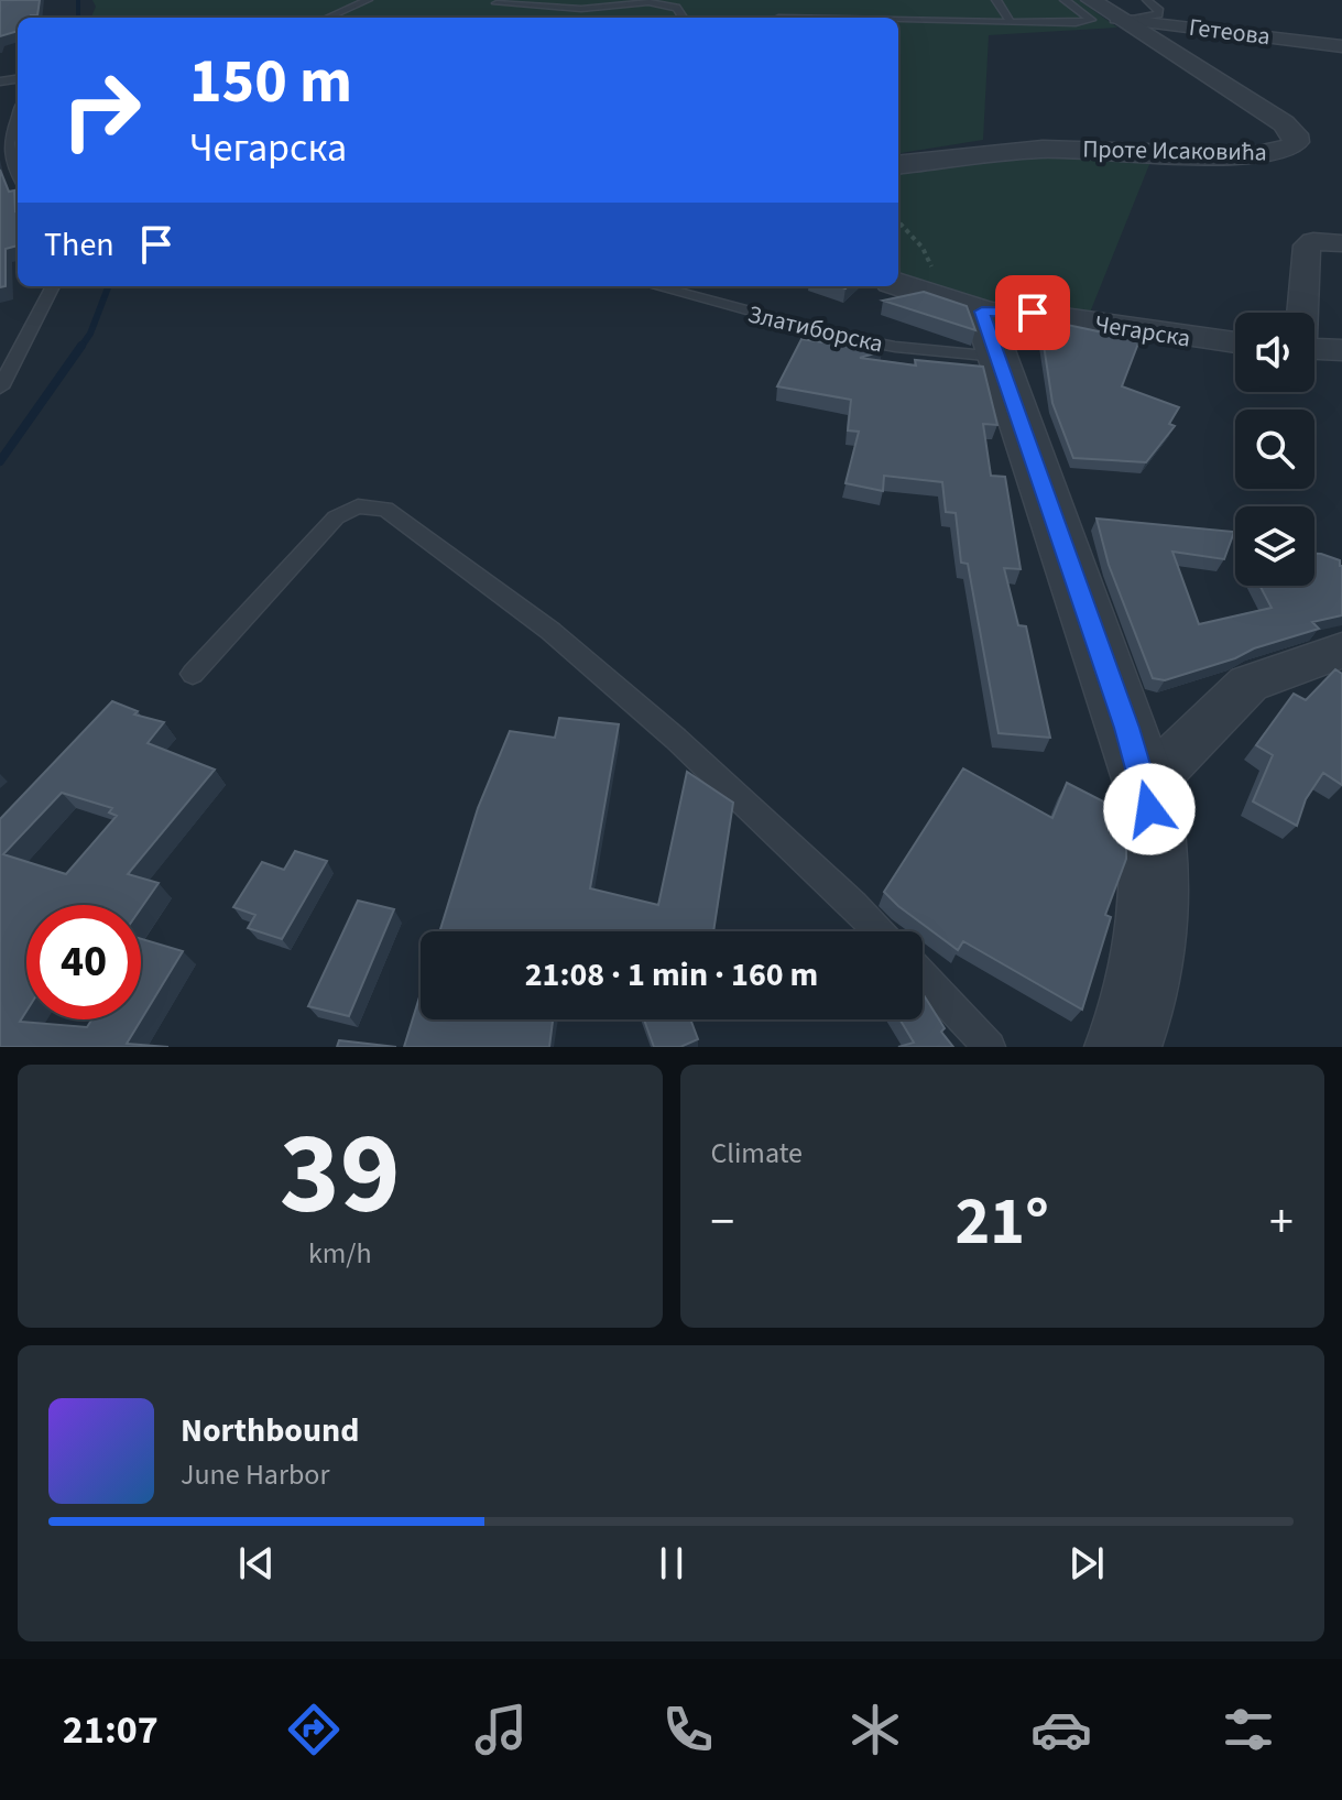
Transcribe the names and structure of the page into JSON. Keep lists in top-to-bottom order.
{
  "streets": {
    "street": ["Гетеова", "Проте Исаковића", "Чегарска"],
    "lane": ["Златиборска"]
  },
  "crossings": [
    ["Гетеова", "Проте Исаковића"],
    ["Златиборска", "Чегарска"]
  ],
  "page": {
    "turn": ["150 m", "Чегарска"],
    "then": "Then",
    "limit": "40",
    "trip": "21:08 · 1 min · 160 m",
    "tile": [
      ["39", "km/h"],
      "Climate"
    ],
    "heat": ["−", "21°", "+"],
    "song": ["Northbound", "June Harbor"],
    "tabs": "21:07"
  }
}
